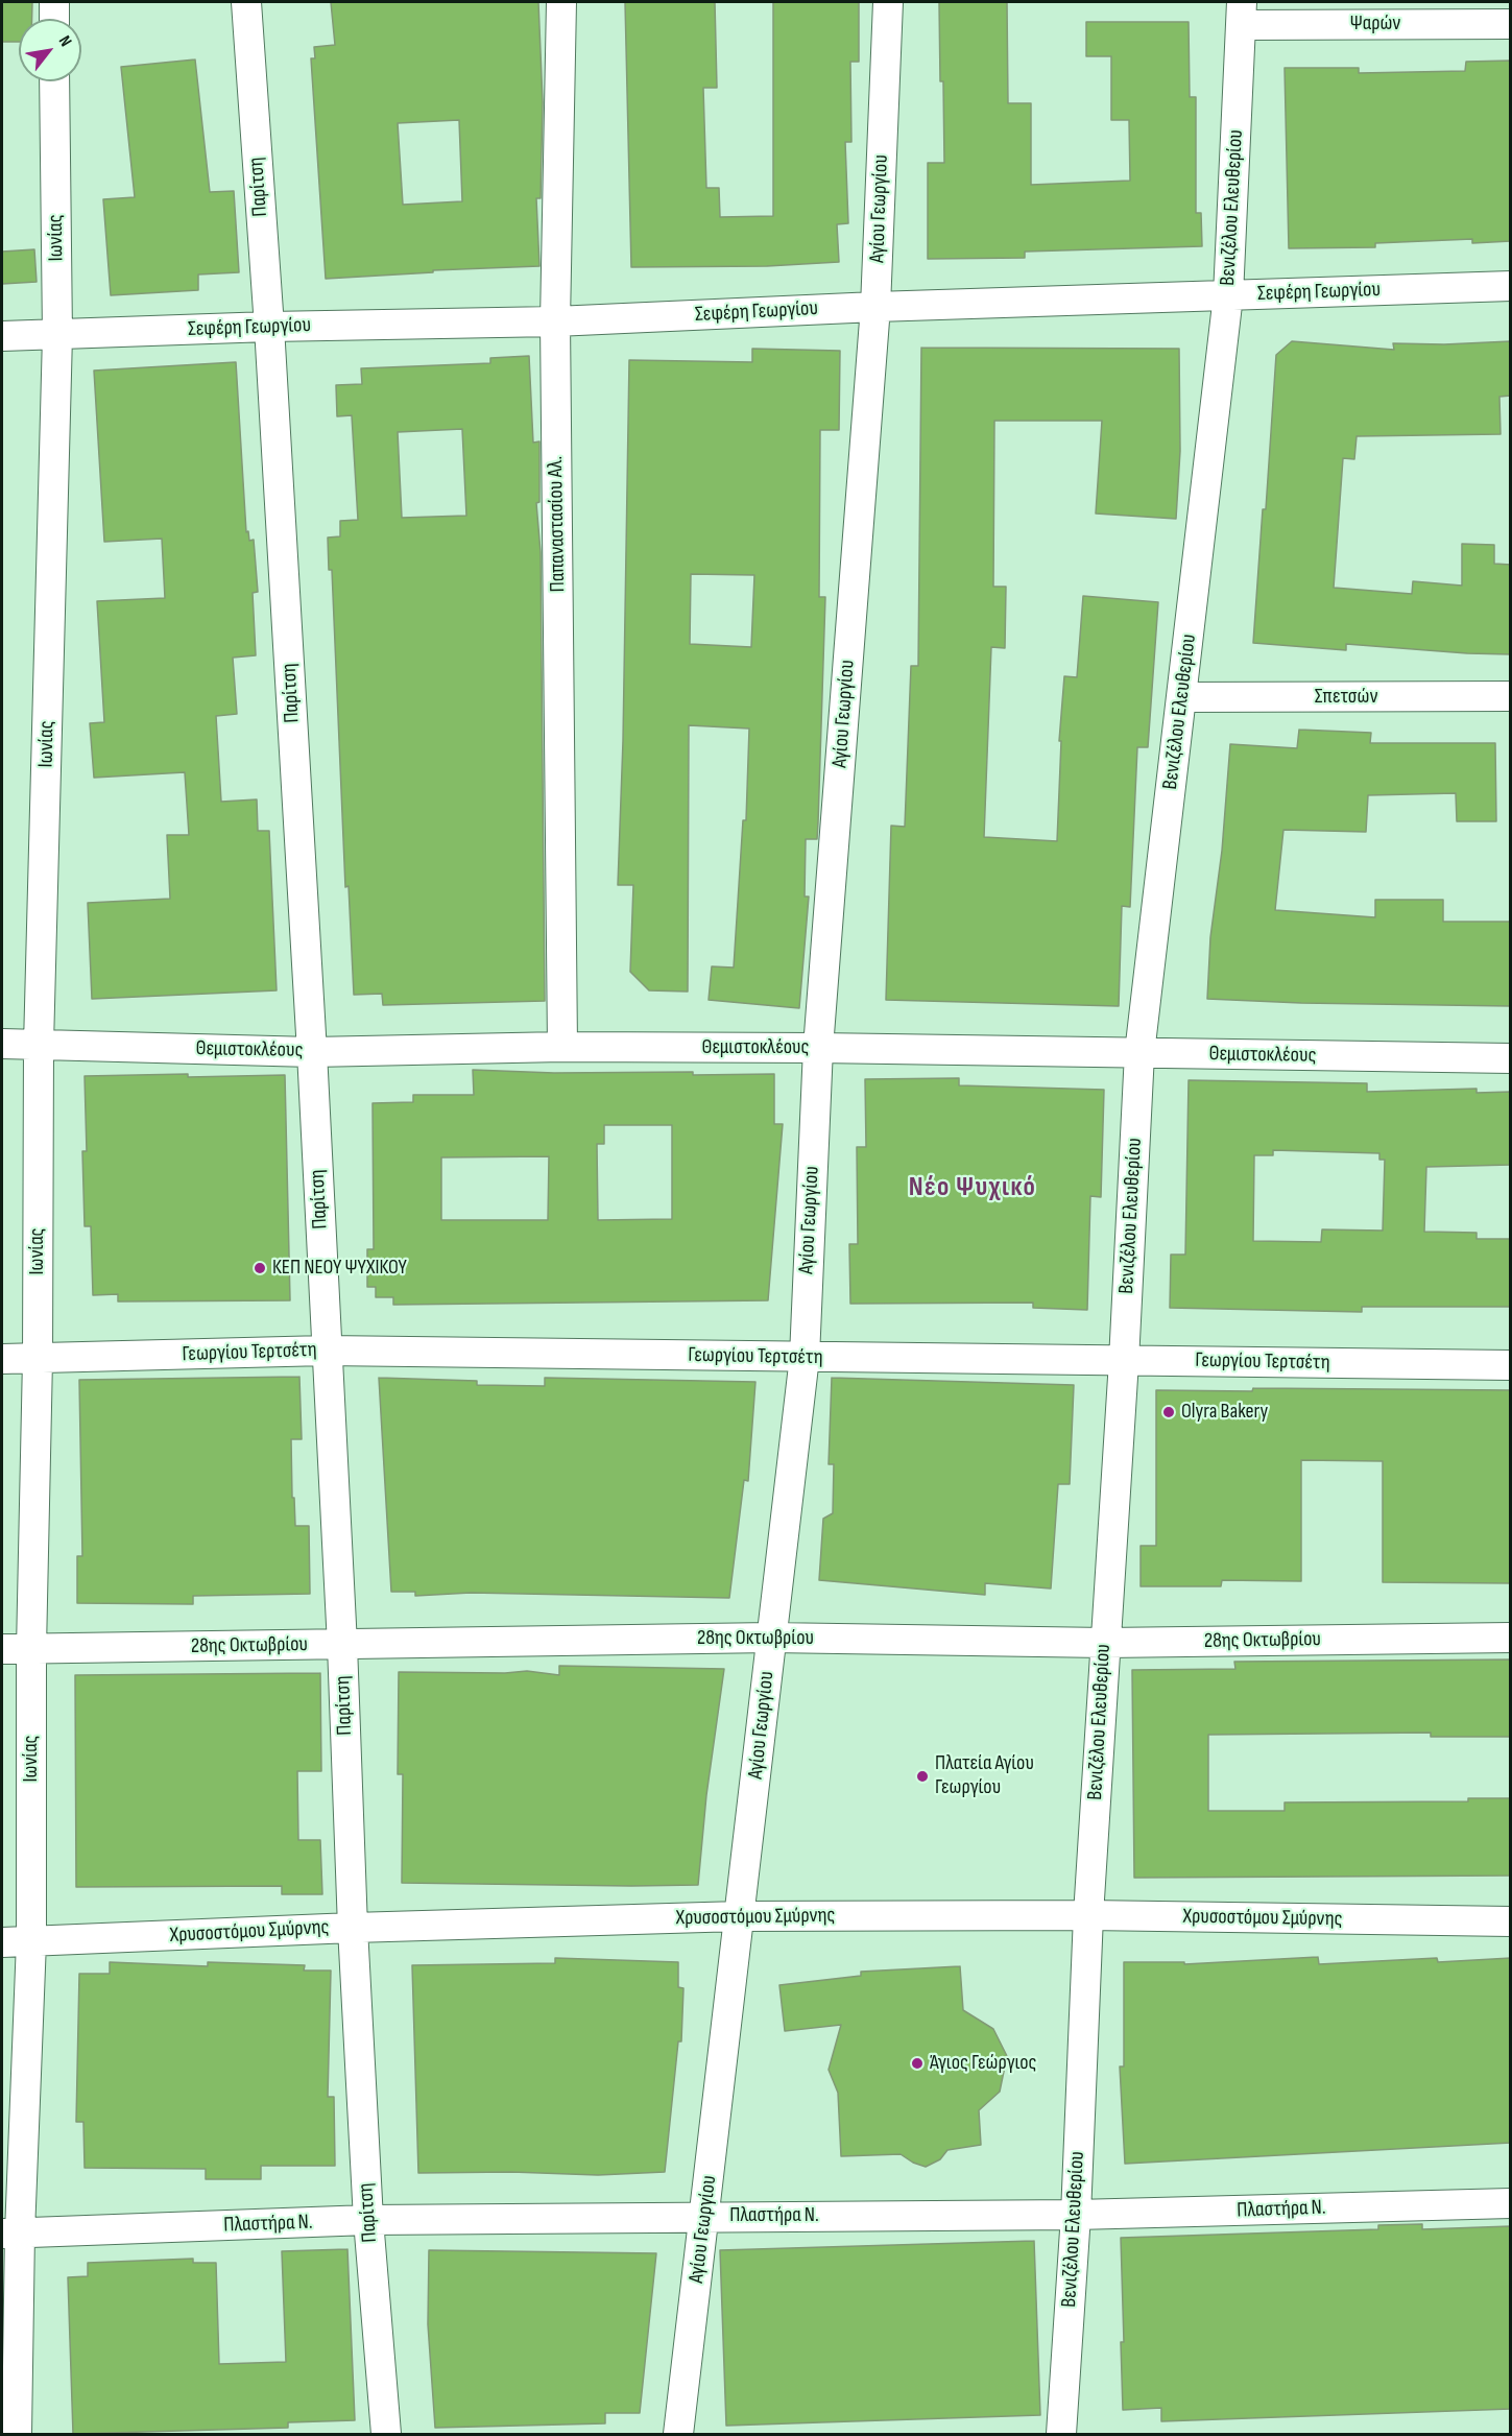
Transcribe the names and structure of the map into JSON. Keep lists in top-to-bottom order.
{
  "streets": {
    "street": [
      "Ψαρών",
      "Παρίτση",
      "Βενιζέλου Ελευθερίου",
      "Αγίου Γεωργίου",
      "Ιωνίας",
      "Σεφέρη Γεωργίου",
      "Παπαναστασίου Αλ.",
      "Σπετσών",
      "Θεμιστοκλέους",
      "Γεωργίου Τερτσέτη",
      "28ης Οκτωβρίου",
      "Χρυσοστόμου Σμύρνης",
      "Πλαστήρα Ν."
    ]
  },
  "crossings": [
    ["Ψαρών", "Βενιζέλου Ελευθερίου"],
    ["Παρίτση", "Σεφέρη Γεωργίου"],
    ["Παρίτση", "Θεμιστοκλέους"],
    ["Παρίτση", "Γεωργίου Τερτσέτη"],
    ["Παρίτση", "28ης Οκτωβρίου"],
    ["Παρίτση", "Χρυσοστόμου Σμύρνης"],
    ["Παρίτση", "Πλαστήρα Ν."],
    ["Βενιζέλου Ελευθερίου", "Σεφέρη Γεωργίου"],
    ["Βενιζέλου Ελευθερίου", "Σπετσών"],
    ["Βενιζέλου Ελευθερίου", "Θεμιστοκλέους"],
    ["Βενιζέλου Ελευθερίου", "Γεωργίου Τερτσέτη"],
    ["Βενιζέλου Ελευθερίου", "28ης Οκτωβρίου"],
    ["Βενιζέλου Ελευθερίου", "Χρυσοστόμου Σμύρνης"],
    ["Βενιζέλου Ελευθερίου", "Πλαστήρα Ν."],
    ["Αγίου Γεωργίου", "Σεφέρη Γεωργίου"],
    ["Αγίου Γεωργίου", "Θεμιστοκλέους"],
    ["Αγίου Γεωργίου", "Γεωργίου Τερτσέτη"],
    ["Αγίου Γεωργίου", "28ης Οκτωβρίου"],
    ["Αγίου Γεωργίου", "Χρυσοστόμου Σμύρνης"],
    ["Αγίου Γεωργίου", "Πλαστήρα Ν."],
    ["Ιωνίας", "Σεφέρη Γεωργίου"],
    ["Ιωνίας", "Θεμιστοκλέους"],
    ["Ιωνίας", "Γεωργίου Τερτσέτη"],
    ["Ιωνίας", "28ης Οκτωβρίου"],
    ["Ιωνίας", "Χρυσοστόμου Σμύρνης"],
    ["Ιωνίας", "Πλαστήρα Ν."],
    ["Σεφέρη Γεωργίου", "Παπαναστασίου Αλ."],
    ["Παπαναστασίου Αλ.", "Θεμιστοκλέους"]
  ],
  "districts": ["Νέο Ψυχικό"],
  "places": [
    "ΚΕΠ ΝΕΟΥ ΨΥΧΙΚΟΥ",
    "Olyra Bakery",
    "Πλατεία Αγίου Γεωργίου",
    "Άγιος Γεώργιος"
  ],
  "north": "top right"
}
